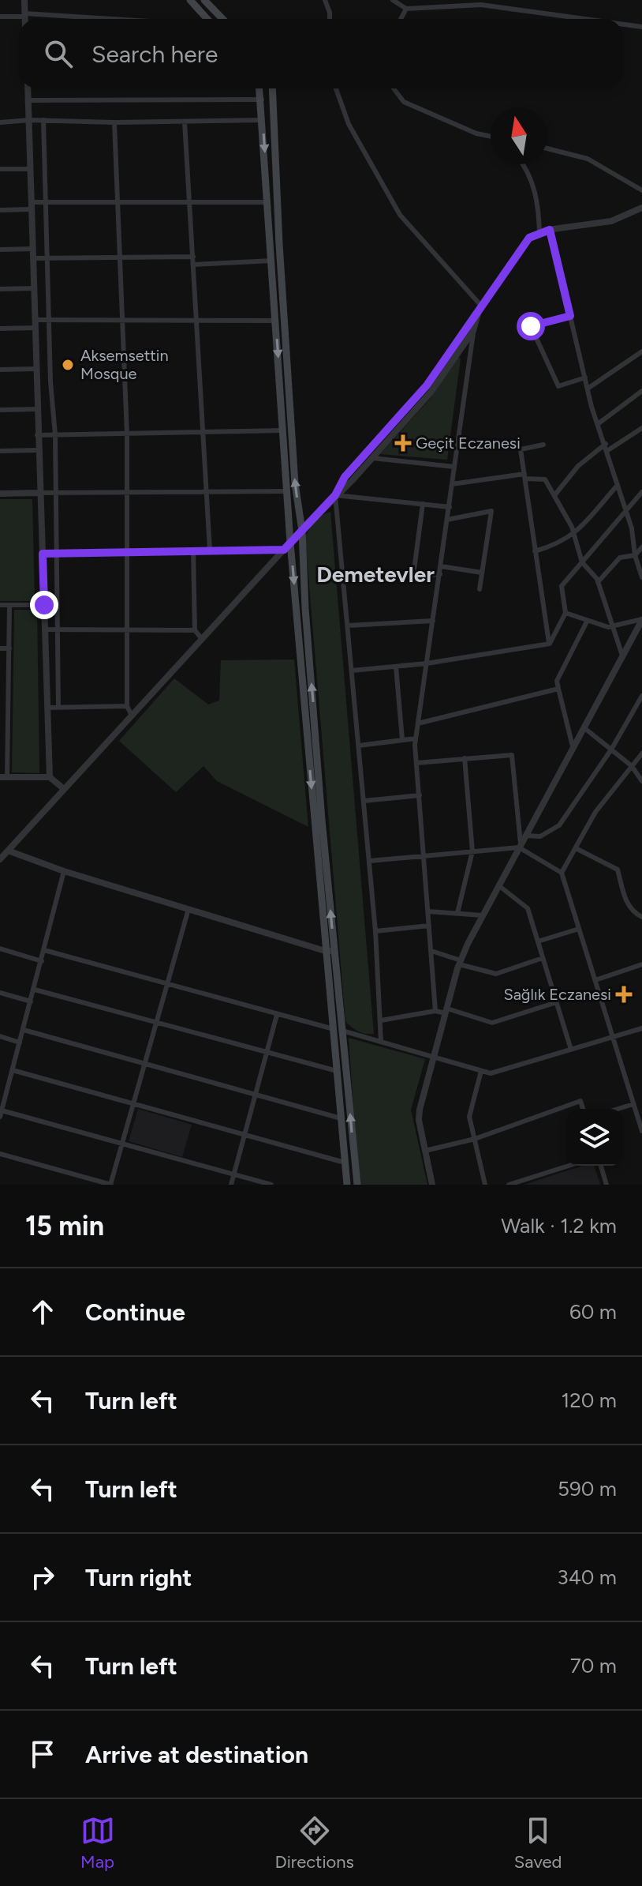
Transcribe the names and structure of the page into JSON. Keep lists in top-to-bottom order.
{
  "districts": ["Demetevler"],
  "places": {
    "other": ["Aksemsettin Mosque"],
    "health": ["Geçit Eczanesi", "Sağlık Eczanesi"]
  },
  "north": "top",
  "page": {
    "search": "Search here",
    "heading": ["15 min", "Walk · 1.2 km"],
    "list": [
      ["Continue", "60 m"],
      ["Turn left", "120 m"],
      ["Turn left", "590 m"],
      ["Turn right", "340 m"],
      ["Turn left", "70 m"],
      "Arrive at destination"
    ],
    "nav": ["Map", "Directions", "Saved"]
  }
}
